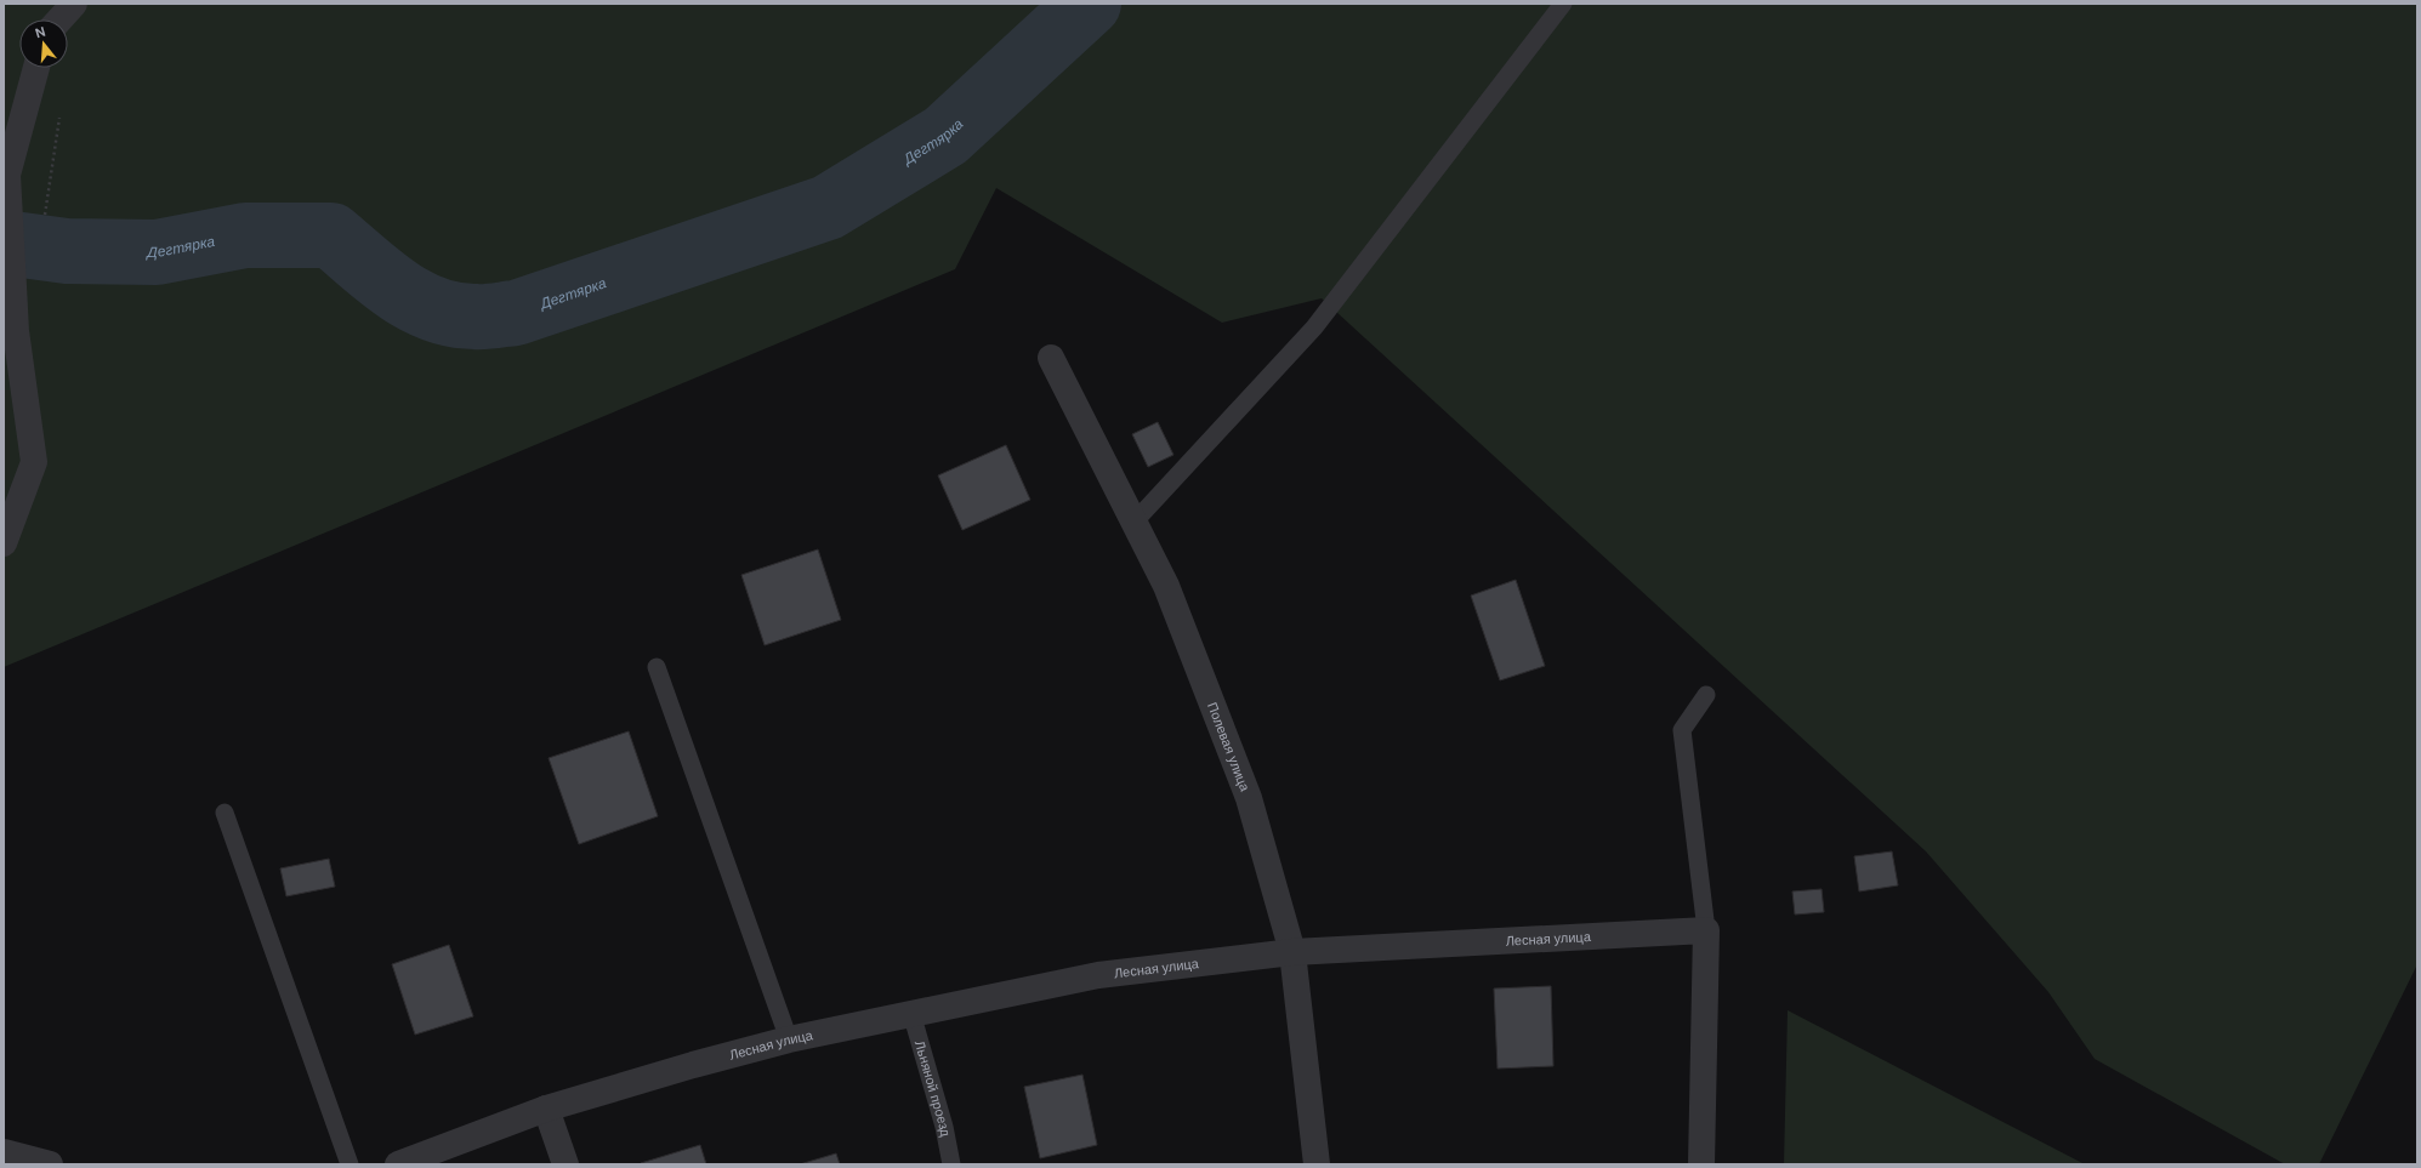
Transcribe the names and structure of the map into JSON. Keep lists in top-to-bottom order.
{
  "streets": {
    "street": ["Полевая улица", "Лесная улица"],
    "lane": ["Льняной проезд"]
  },
  "crossings": [
    ["Полевая улица", "Лесная улица"],
    ["Лесная улица", "Льняной проезд"]
  ],
  "water": ["Дегтярка"],
  "north": "top"
}
